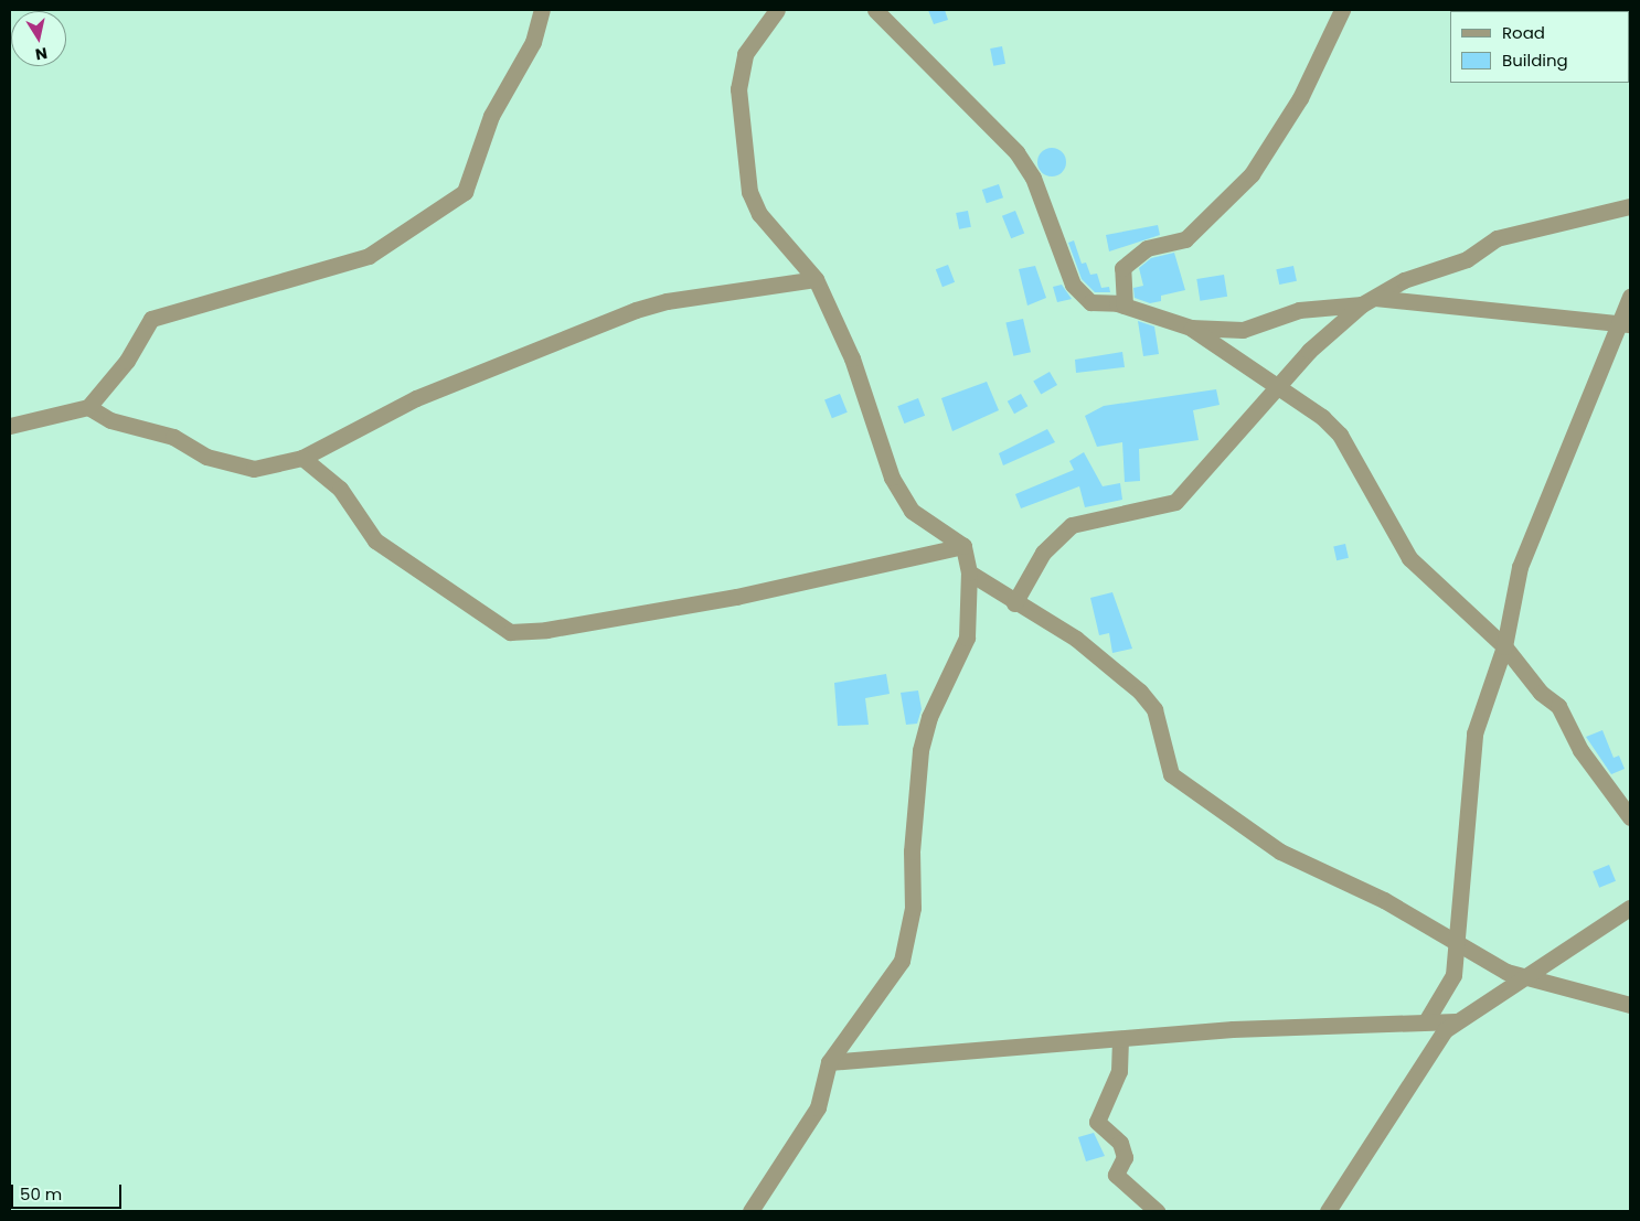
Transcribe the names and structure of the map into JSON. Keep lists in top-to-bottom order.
{
  "legend": ["Road", "Building"],
  "scale_bar": "50 m",
  "north": "bottom"
}
